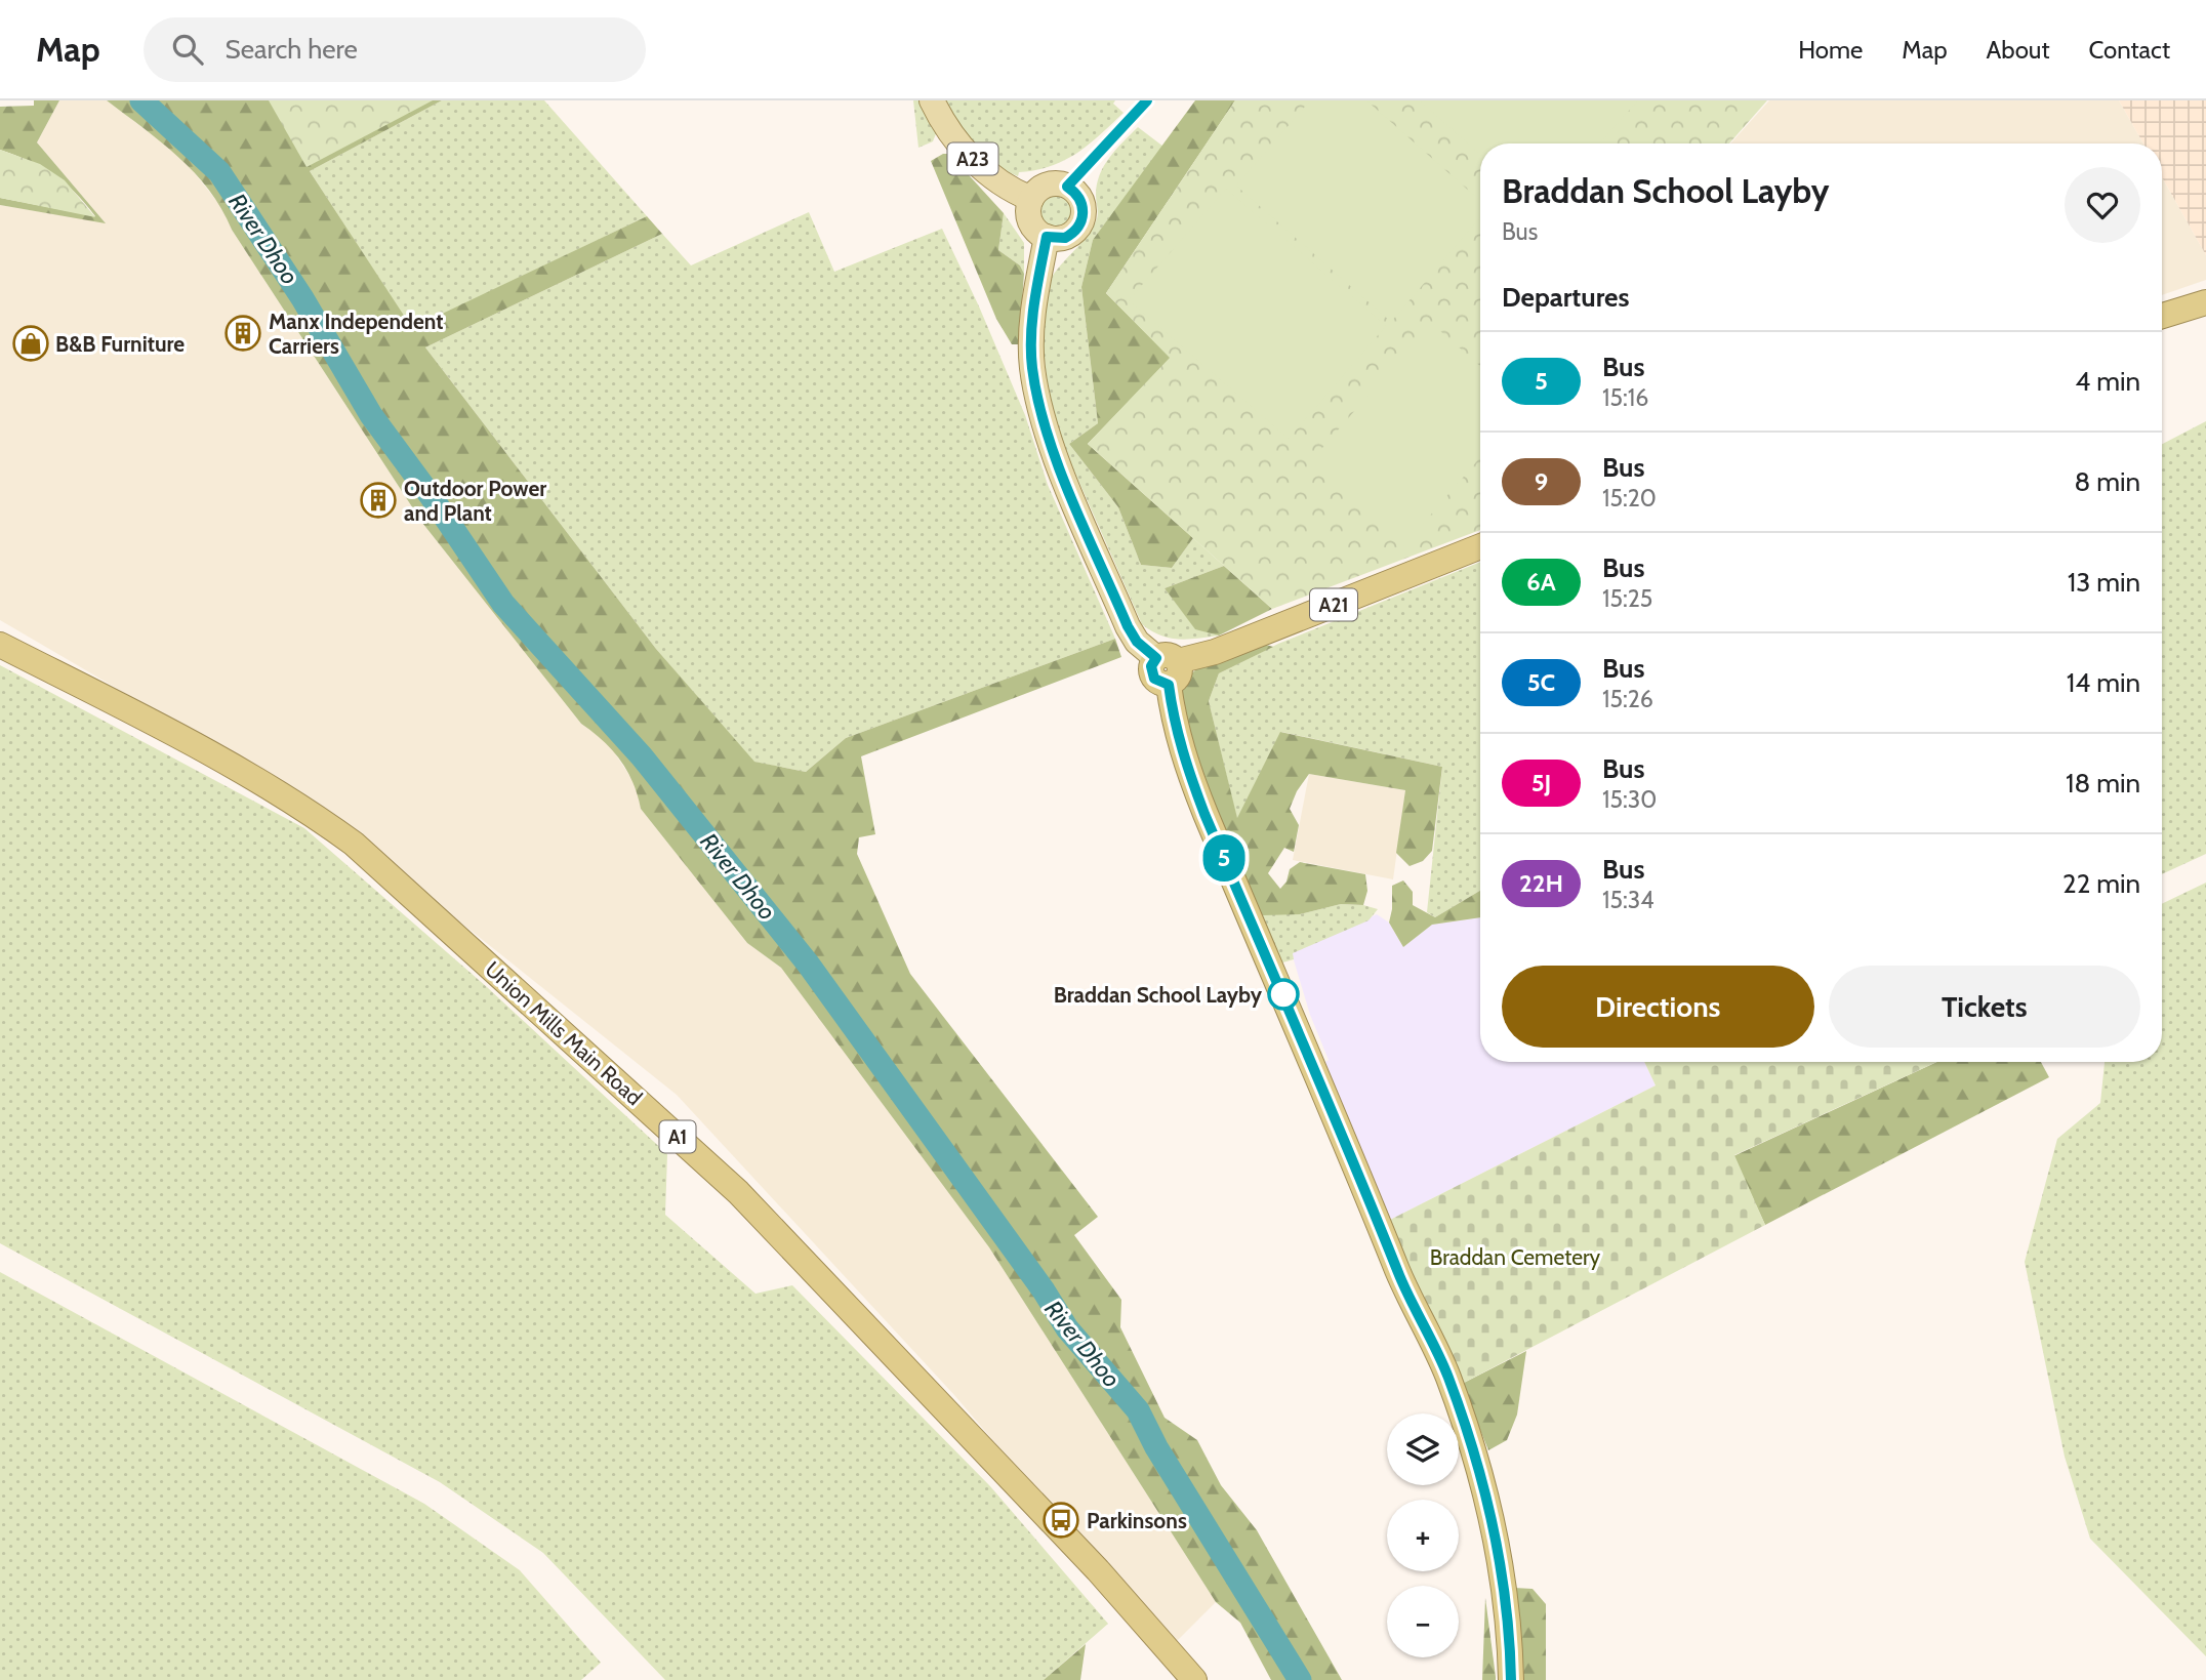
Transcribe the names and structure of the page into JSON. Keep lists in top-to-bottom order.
{
  "streets": {
    "highway": ["A21", "Union Mills Main Road", "A1"],
    "main road": ["A23"]
  },
  "water": ["River Dhoo"],
  "parks": ["Braddan Cemetery"],
  "places": {
    "building": ["Manx Independent Carriers", "Outdoor Power and Plant"],
    "shop": ["B&B Furniture"],
    "other": ["Braddan School Layby"],
    "bus stop": ["Parkinsons"]
  },
  "lines": ["bus line 5"],
  "page": {
    "header": "Map",
    "search": "Search here",
    "nav": [
      "Home",
      "Map",
      "About",
      "Contact"
    ],
    "on_map": "5",
    "heading": [
      ["Braddan School Layby", "Bus"],
      "Departures"
    ],
    "list": [
      {
        "mark": "5",
        "name": "Bus",
        "note": "15:16",
        "value": "4 min"
      },
      {
        "mark": "9",
        "name": "Bus",
        "note": "15:20",
        "value": "8 min"
      },
      {
        "mark": "6A",
        "name": "Bus",
        "note": "15:25",
        "value": "13 min"
      },
      {
        "mark": "5C",
        "name": "Bus",
        "note": "15:26",
        "value": "14 min"
      },
      {
        "mark": "5J",
        "name": "Bus",
        "note": "15:30",
        "value": "18 min"
      },
      {
        "mark": "22H",
        "name": "Bus",
        "note": "15:34",
        "value": "22 min"
      }
    ],
    "buttons": ["Directions", "Tickets"],
    "map_buttons": ["+", "−"]
  }
}
